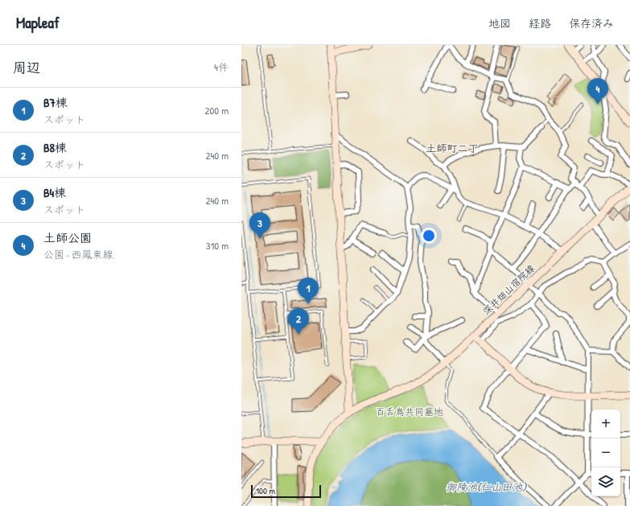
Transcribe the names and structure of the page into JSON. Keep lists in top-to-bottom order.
{
  "streets": {
    "street": ["深井畑山宿院線"]
  },
  "districts": ["土師町二丁"],
  "water": ["御陵池(仁山田池)"],
  "parks": ["百舌鳥共同墓地"],
  "scale_bar": "100 m",
  "page": {
    "header": "Mapleaf",
    "nav": ["地図", "経路", "保存済み"],
    "heading": ["周辺", "4件"],
    "pins": [
      "4",
      "3",
      "1",
      "2"
    ],
    "list": [
      {
        "mark": "1",
        "name": "B7棟",
        "note": "スポット",
        "value": "200 m"
      },
      {
        "mark": "2",
        "name": "B8棟",
        "note": "スポット",
        "value": "240 m"
      },
      {
        "mark": "3",
        "name": "B4棟",
        "note": "スポット",
        "value": "240 m"
      },
      {
        "mark": "4",
        "name": "土師公園",
        "note": "公園 · 西鳳東線",
        "value": "310 m"
      }
    ],
    "map_buttons": ["+", "−"],
    "scale": "100 m"
  }
}
